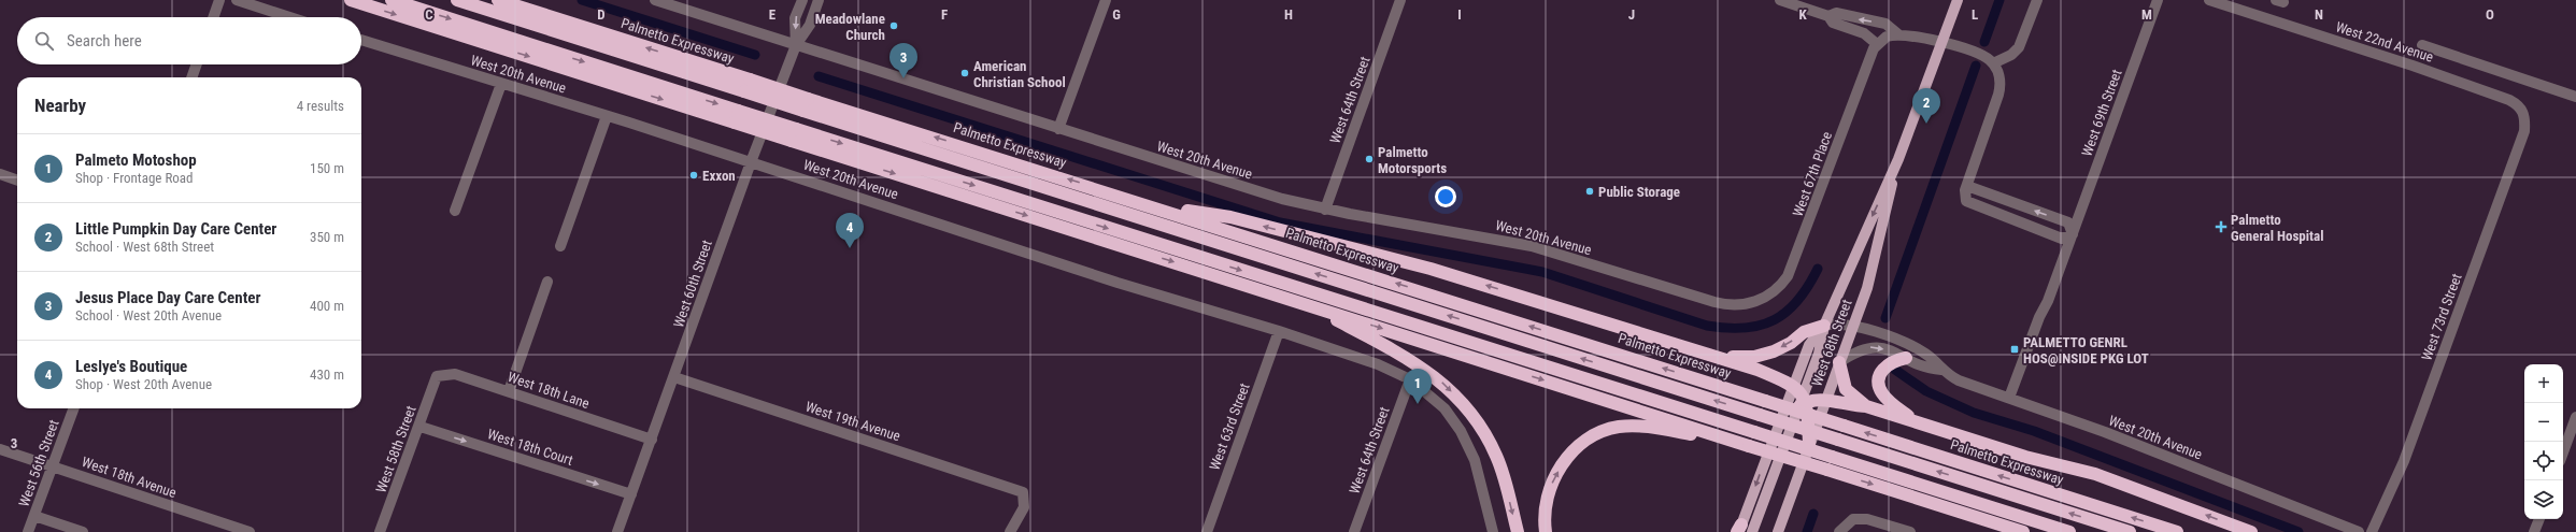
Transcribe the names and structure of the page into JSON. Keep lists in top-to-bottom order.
{
  "streets": {
    "highway": ["Palmetto Expressway"],
    "main road": ["West 68th Street"],
    "street": [
      "West 22nd Avenue",
      "West 20th Avenue",
      "West 64th Street",
      "West 69th Street",
      "West 67th Place",
      "West 60th Street",
      "West 73rd Street",
      "West 18th Lane",
      "West 19th Avenue",
      "West 63rd Street",
      "West 18th Court",
      "West 58th Street",
      "West 56th Street",
      "West 18th Avenue"
    ]
  },
  "crossings": [
    ["West 22nd Avenue", "West 73rd Street"],
    ["West 20th Avenue", "West 64th Street"],
    ["West 20th Avenue", "West 69th Street"],
    ["West 20th Avenue", "West 67th Place"],
    ["West 20th Avenue", "West 60th Street"],
    ["West 20th Avenue", "West 68th Street"],
    ["West 20th Avenue", "West 63rd Street"],
    ["West 60th Street", "West 18th Lane"],
    ["West 60th Street", "West 19th Avenue"],
    ["West 60th Street", "West 18th Court"],
    ["West 18th Lane", "West 58th Street"],
    ["West 18th Court", "West 58th Street"],
    ["West 56th Street", "West 18th Avenue"]
  ],
  "one_way": ["West 18th Court"],
  "places": {
    "other": [
      "Meadowlane Church",
      "American Christian School",
      "Palmetto Motorsports",
      "Exxon",
      "Public Storage"
    ],
    "health": ["Palmetto General Hospital"],
    "transit": ["PALMETTO GENRL HOS@INSIDE PKG LOT"]
  },
  "page": {
    "search": "Search here",
    "pins": [
      "3",
      "2",
      "4",
      "1"
    ],
    "heading": ["Nearby", "4 results"],
    "list": [
      {
        "mark": "1",
        "name": "Palmeto Motoshop",
        "note": "Shop · Frontage Road",
        "value": "150 m"
      },
      {
        "mark": "2",
        "name": "Little Pumpkin Day Care Center",
        "note": "School · West 68th Street",
        "value": "350 m"
      },
      {
        "mark": "3",
        "name": "Jesus Place Day Care Center",
        "note": "School · West 20th Avenue",
        "value": "400 m"
      },
      {
        "mark": "4",
        "name": "Leslye's Boutique",
        "note": "Shop · West 20th Avenue",
        "value": "430 m"
      }
    ],
    "map_buttons": ["+", "−"]
  },
  "grid": {
    "columns": [
      "C",
      "D",
      "E",
      "F",
      "G",
      "H",
      "I",
      "J",
      "K",
      "L",
      "M",
      "N",
      "O"
    ],
    "rows": ["3"]
  }
}
